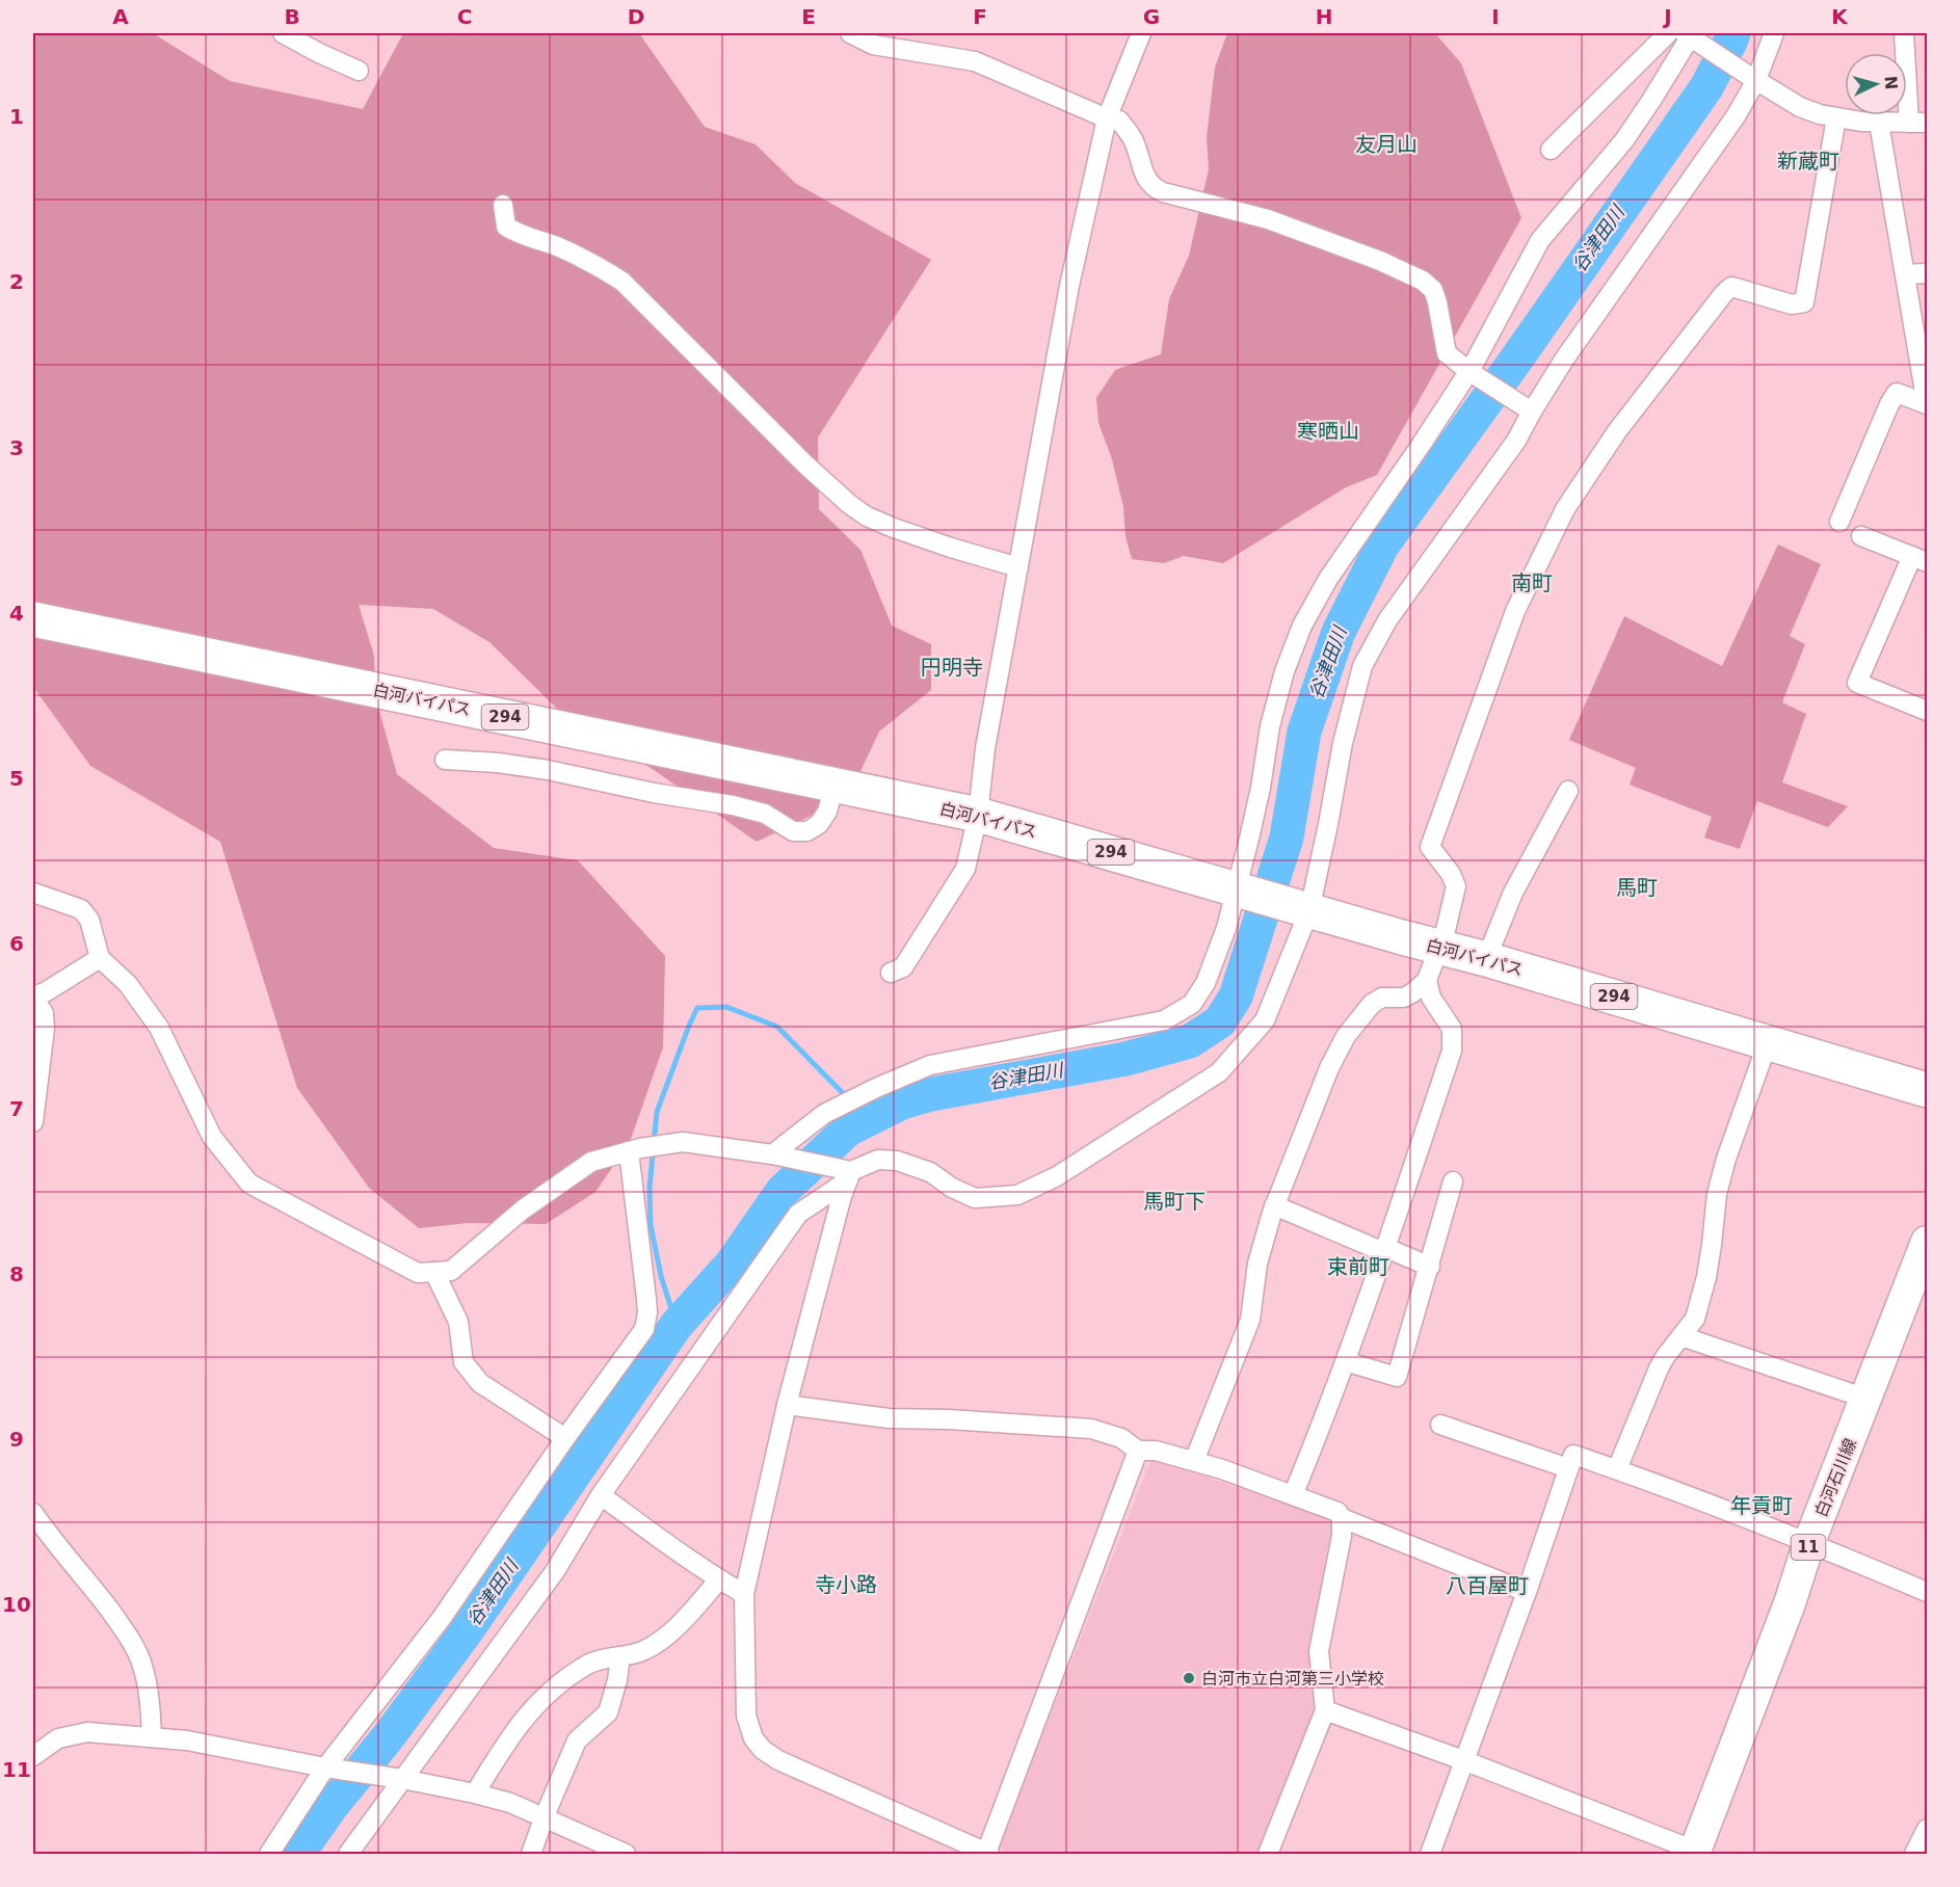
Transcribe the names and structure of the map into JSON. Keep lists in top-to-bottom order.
{
  "streets": {
    "highway": ["白河バイパス", "294"],
    "main road": ["白河石川線", "11"]
  },
  "districts": [
    "友月山",
    "新蔵町",
    "寒晒山",
    "南町",
    "円明寺",
    "馬町",
    "馬町下",
    "束前町",
    "年貢町",
    "寺小路",
    "八百屋町"
  ],
  "water": ["谷津田川"],
  "places": ["白河市立白河第三小学校"],
  "north": "right",
  "grid": {
    "columns": [
      "A",
      "B",
      "C",
      "D",
      "E",
      "F",
      "G",
      "H",
      "I",
      "J",
      "K"
    ],
    "rows": [
      "1",
      "2",
      "3",
      "4",
      "5",
      "6",
      "7",
      "8",
      "9",
      "10",
      "11"
    ]
  }
}
